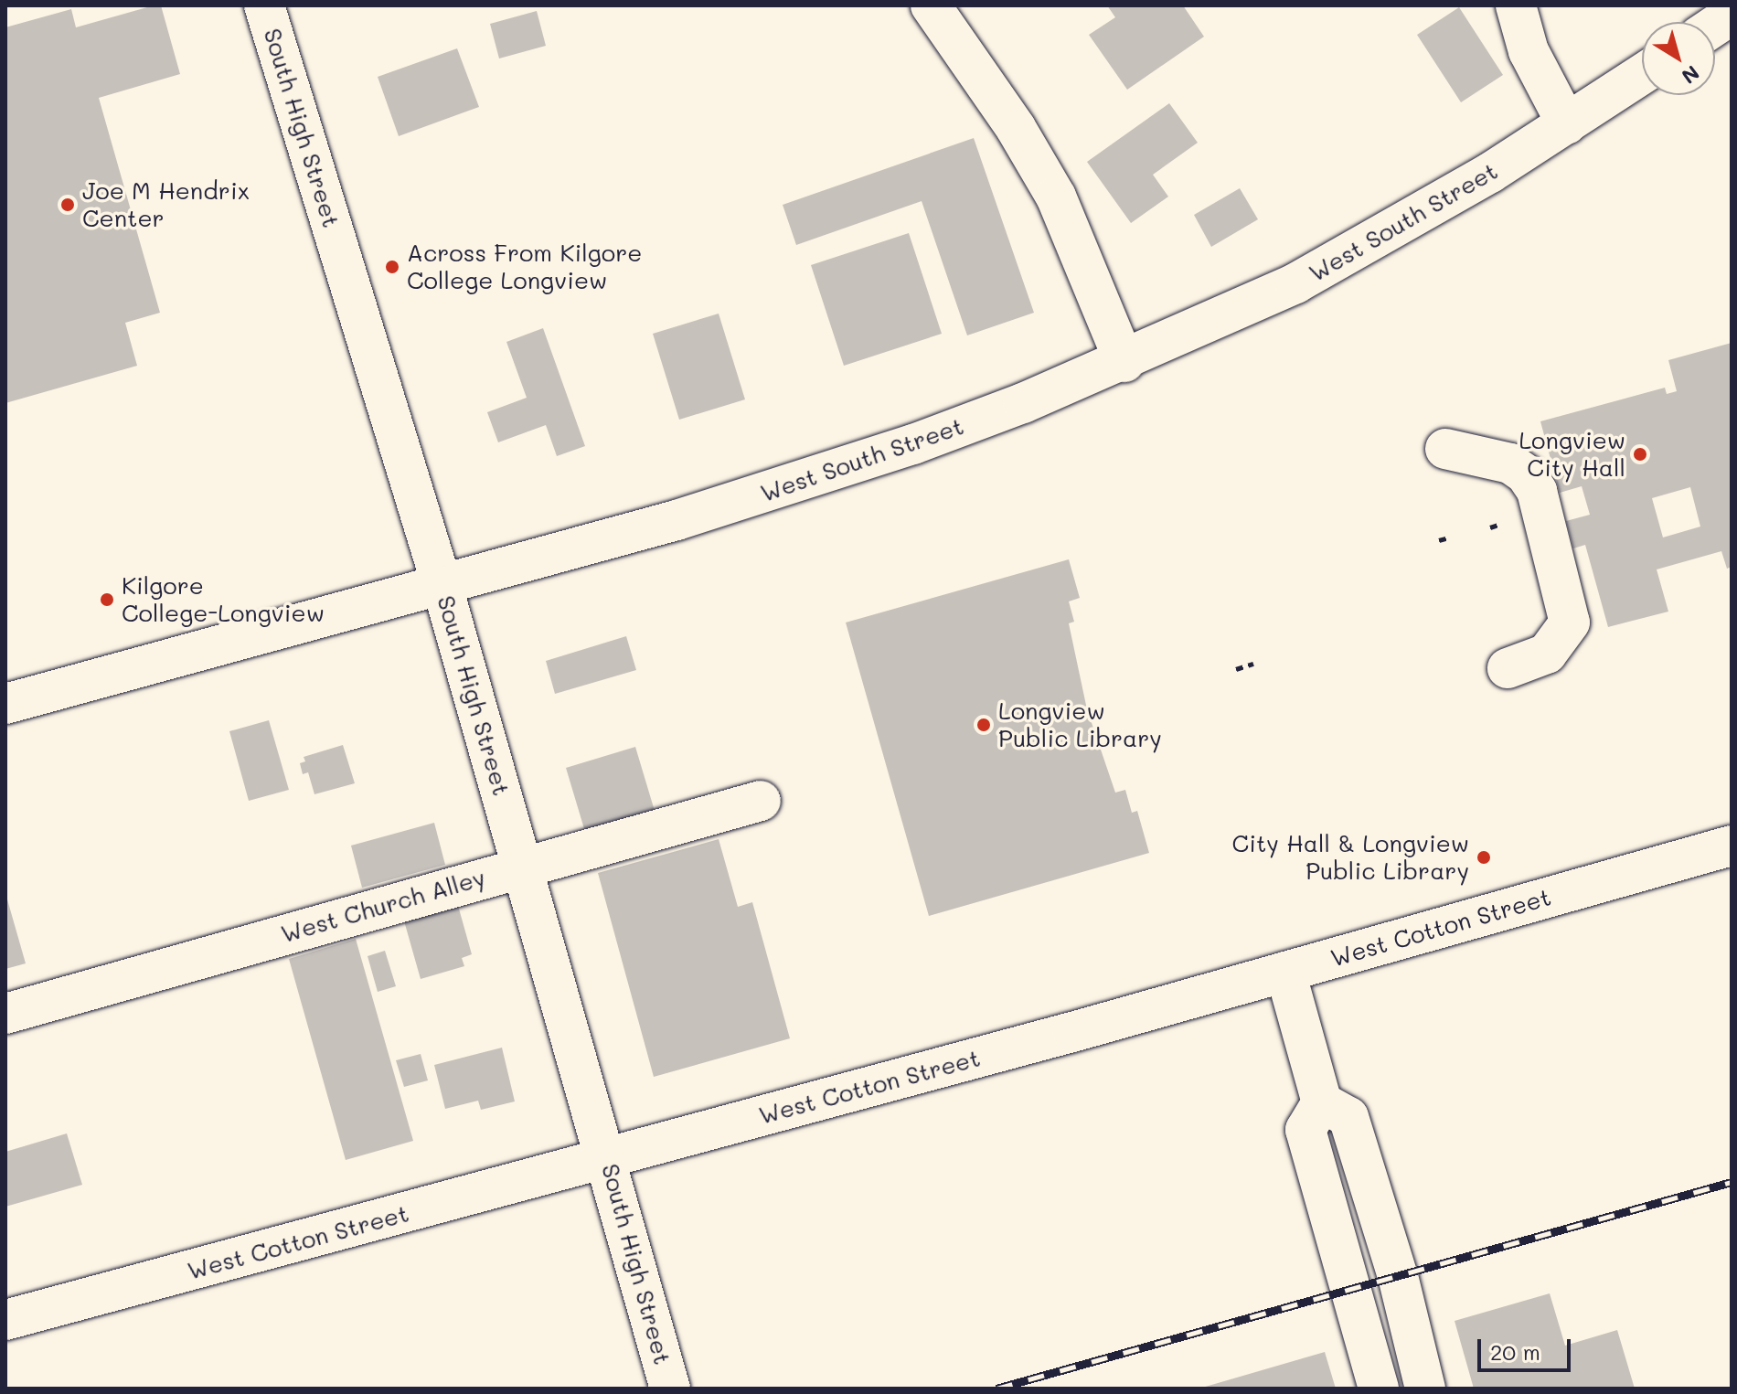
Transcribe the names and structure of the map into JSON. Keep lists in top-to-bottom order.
{
  "streets": {
    "main road": [
      "South High Street",
      "West South Street",
      "West Church Alley",
      "West Cotton Street"
    ]
  },
  "crossings": [
    ["South High Street", "West South Street"],
    ["South High Street", "West Church Alley"],
    ["South High Street", "West Cotton Street"]
  ],
  "places": [
    "Joe M Hendrix Center",
    "Across From Kilgore College Longview",
    "Longview City Hall",
    "Kilgore College-Longview",
    "Longview Public Library",
    "City Hall & Longview Public Library"
  ],
  "scale_bar": "20 m",
  "north": "bottom right"
}
